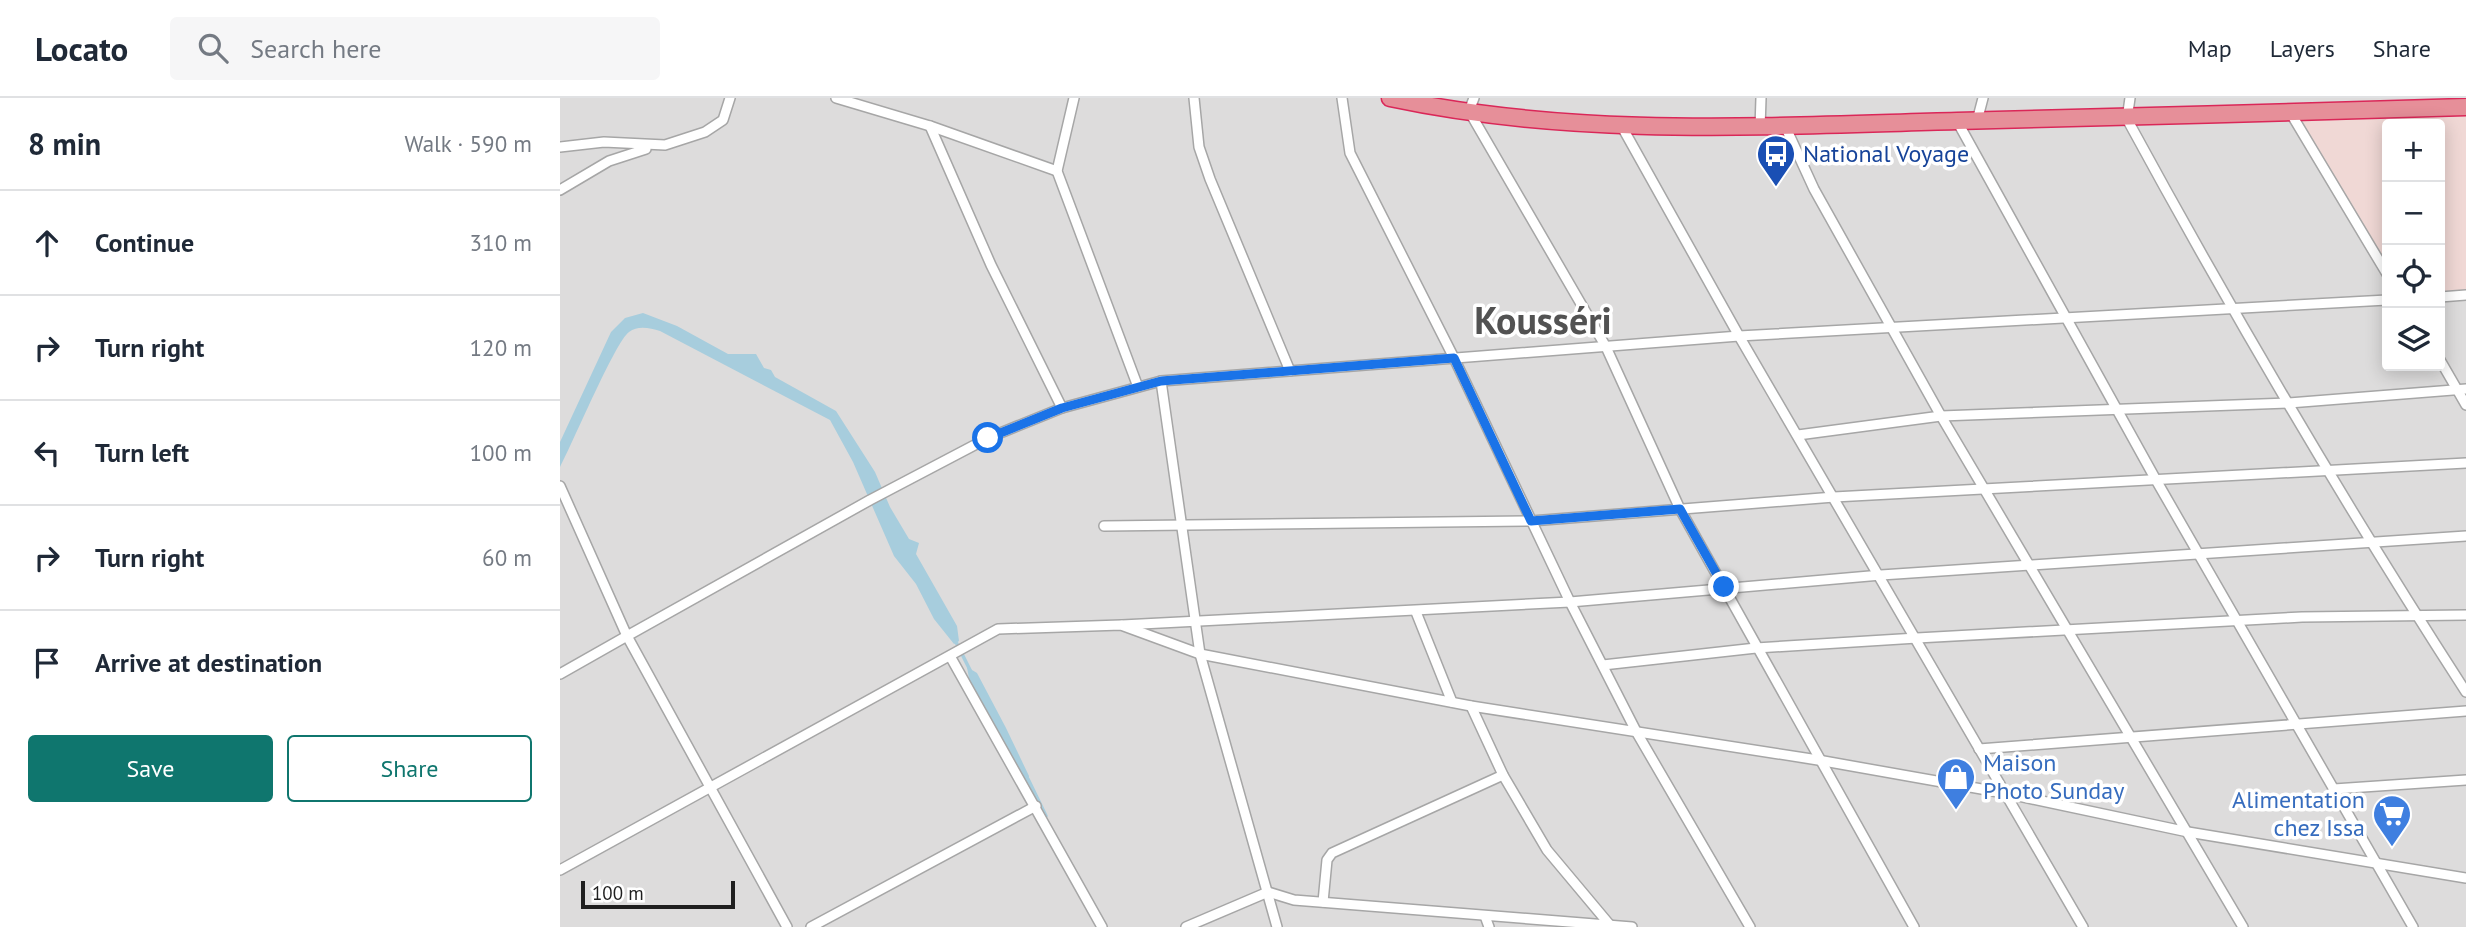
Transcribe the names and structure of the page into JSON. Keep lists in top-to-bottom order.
{
  "districts": ["Kousséri"],
  "places": {
    "bus stop": ["National Voyage"],
    "shop": ["Maison Photo Sunday"],
    "supermarket": ["Alimentation chez Issa"]
  },
  "scale_bar": "100 m",
  "page": {
    "header": "Locato",
    "search": "Search here",
    "nav": ["Map", "Layers", "Share"],
    "heading": ["8 min", "Walk · 590 m"],
    "map_buttons": ["+", "−"],
    "list": [
      ["Continue", "310 m"],
      ["Turn right", "120 m"],
      ["Turn left", "100 m"],
      ["Turn right", "60 m"],
      "Arrive at destination"
    ],
    "buttons": ["Save", "Share"],
    "scale": "100 m"
  }
}
